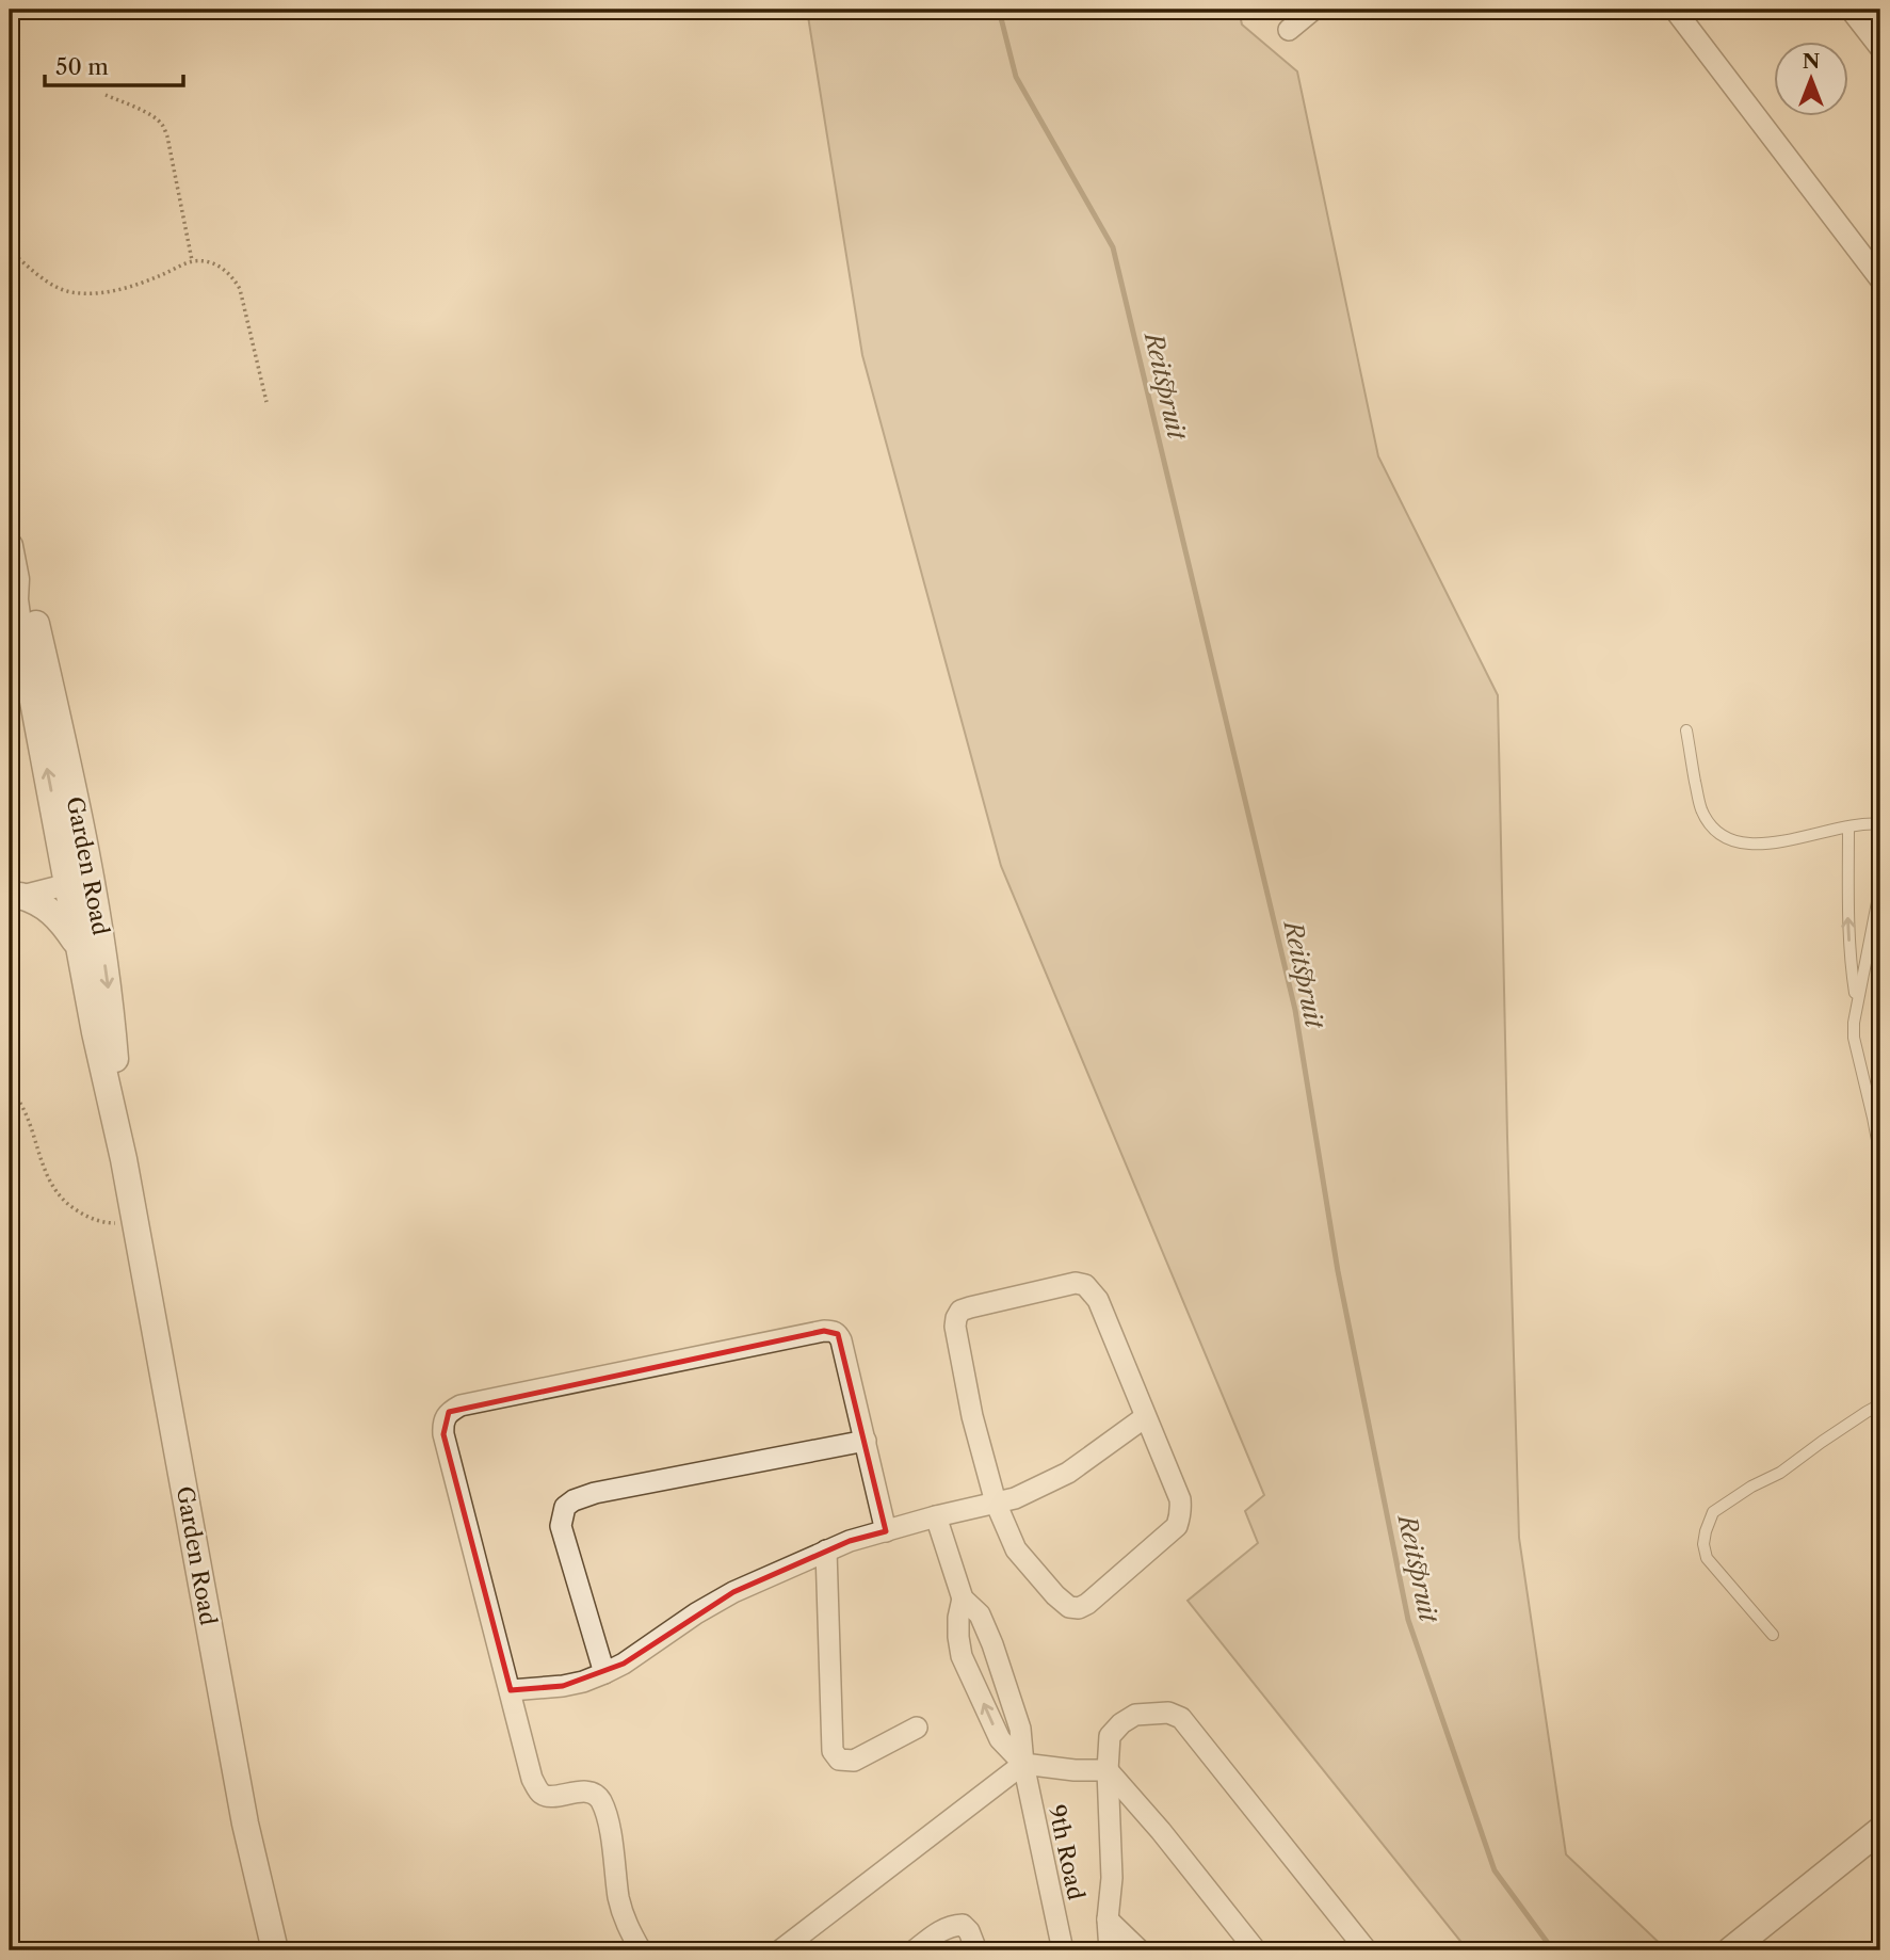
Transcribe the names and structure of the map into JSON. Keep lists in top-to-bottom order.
{
  "streets": {
    "street": ["Garden Road", "9th Road"]
  },
  "water": ["Reitspruit"],
  "scale_bar": "50 m",
  "north": "top"
}
